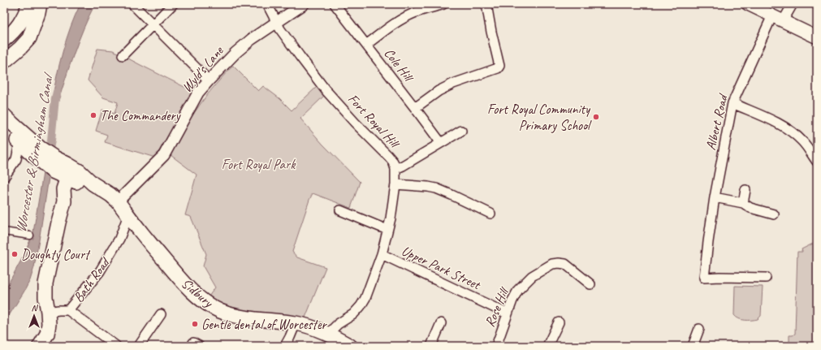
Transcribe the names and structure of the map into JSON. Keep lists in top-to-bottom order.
{
  "streets": {
    "main road": ["Sidbury"],
    "street": [
      "Cole Hill",
      "Wyld's Lane",
      "Fort Royal Hill",
      "Albert Road",
      "Upper Park Street",
      "Bath Road",
      "Rose Hill"
    ]
  },
  "crossings": [
    ["Wyld's Lane", "Fort Royal Hill"],
    ["Fort Royal Hill", "Upper Park Street"],
    ["Fort Royal Hill", "Sidbury"],
    ["Upper Park Street", "Rose Hill"],
    ["Bath Road", "Sidbury"]
  ],
  "water": ["Worcester & Birmingham Canal"],
  "parks": ["Fort Royal Park"],
  "places": [
    "The Commandery",
    "Fort Royal Community Primary School",
    "Doughty Court",
    "Gentle dental of Worcester"
  ],
  "north": "top"
}
